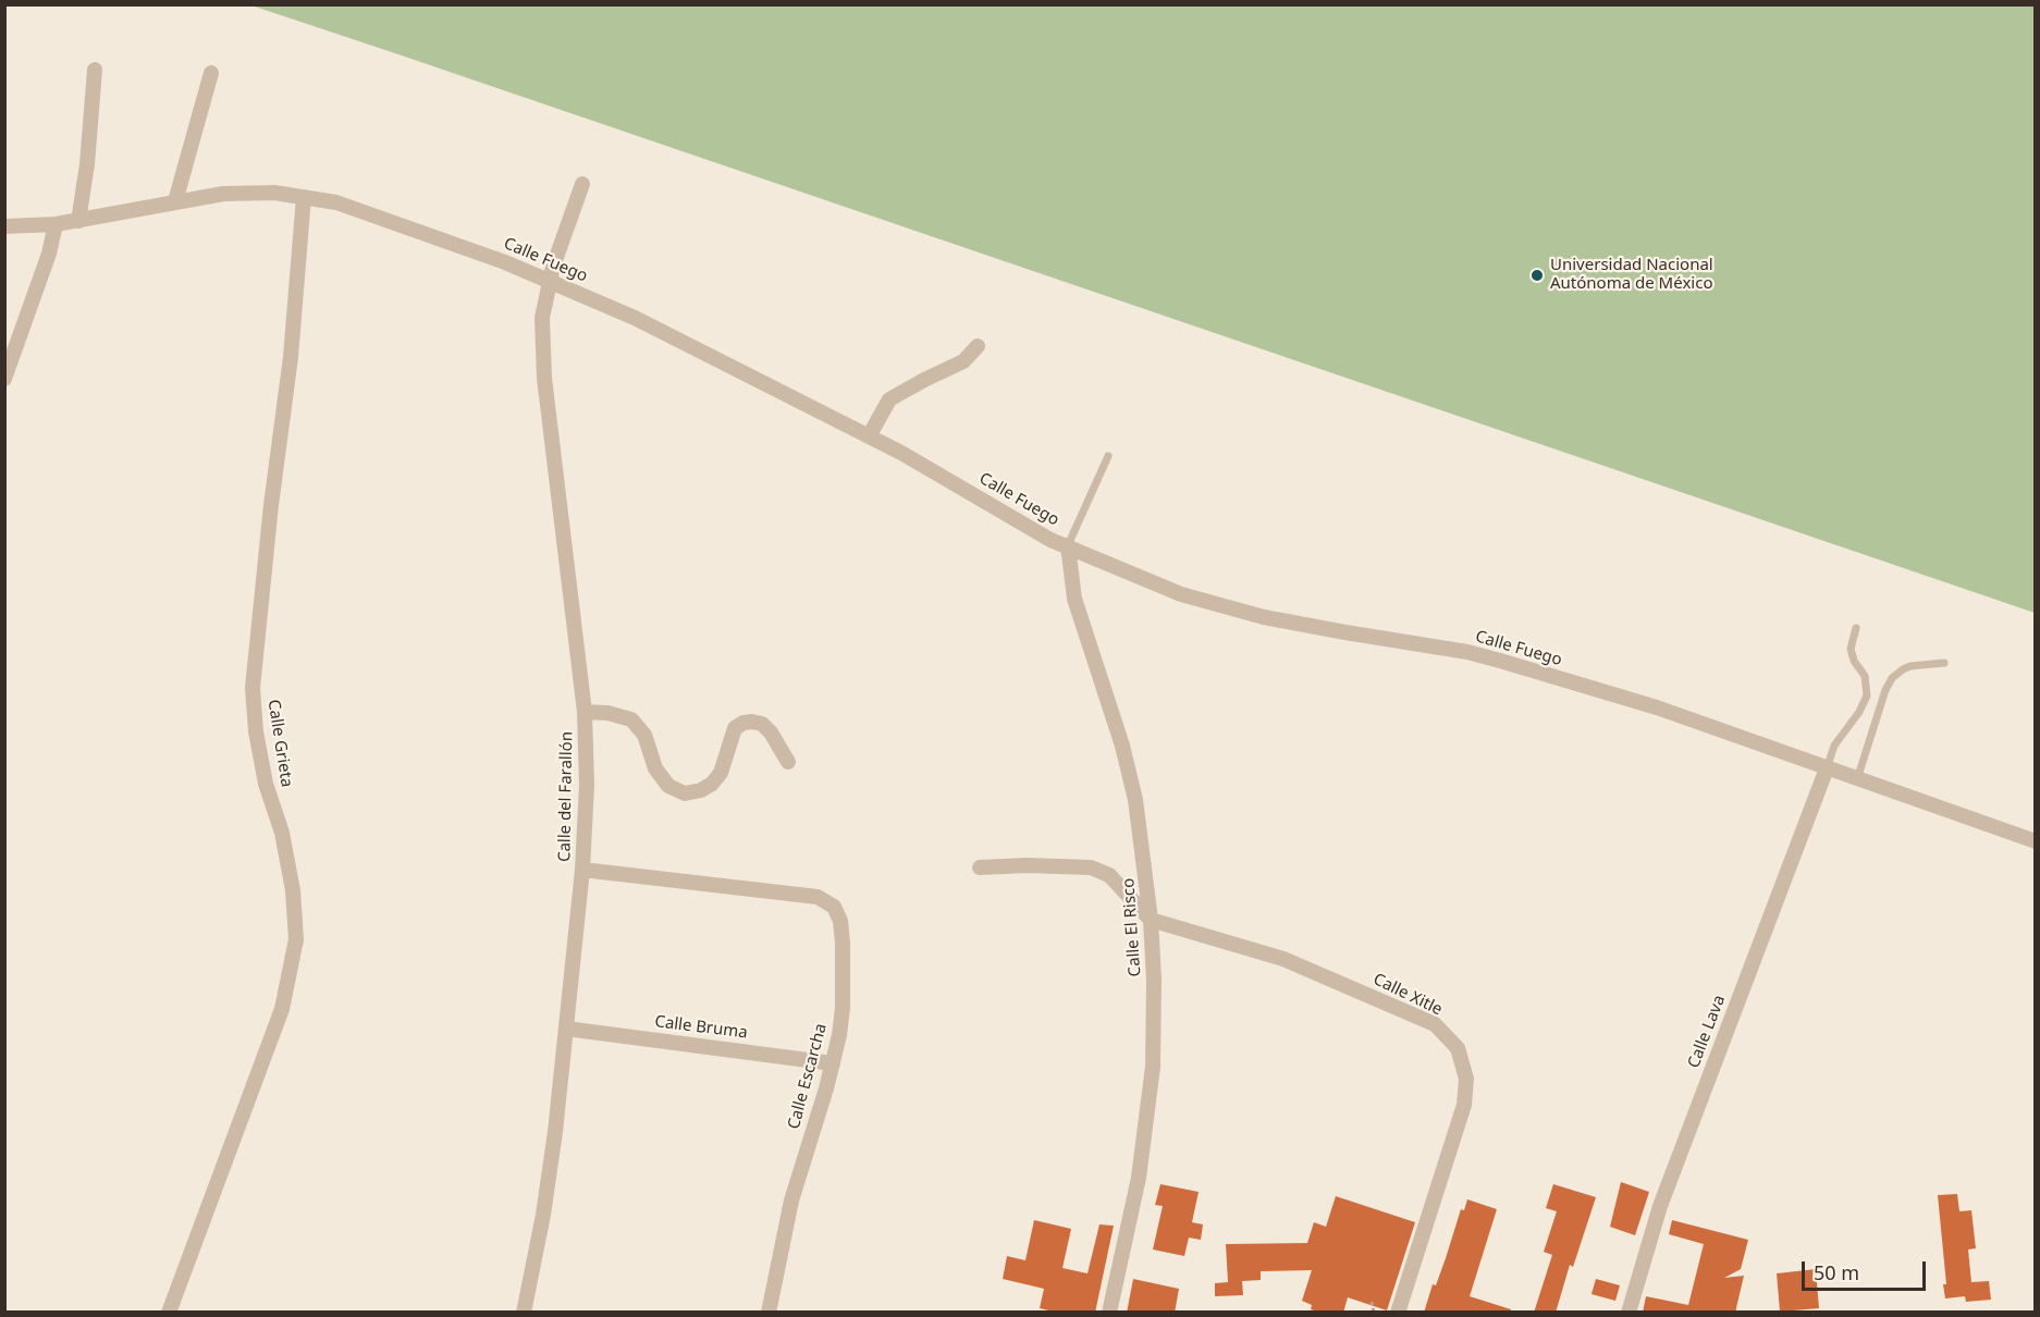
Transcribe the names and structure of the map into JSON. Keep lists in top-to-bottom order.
{
  "streets": {
    "street": [
      "Calle Fuego",
      "Calle Grieta",
      "Calle del Farallón",
      "Calle El Risco",
      "Calle Xitle",
      "Calle Bruma",
      "Calle Lava",
      "Calle Escarcha"
    ]
  },
  "crossings": [
    ["Calle Fuego", "Calle Grieta"],
    ["Calle Fuego", "Calle del Farallón"],
    ["Calle Fuego", "Calle El Risco"],
    ["Calle Fuego", "Calle Lava"],
    ["Calle del Farallón", "Calle Bruma"],
    ["Calle del Farallón", "Calle Escarcha"],
    ["Calle El Risco", "Calle Xitle"],
    ["Calle Bruma", "Calle Escarcha"]
  ],
  "places": ["Universidad Nacional Autónoma de México"],
  "scale_bar": "50 m"
}
